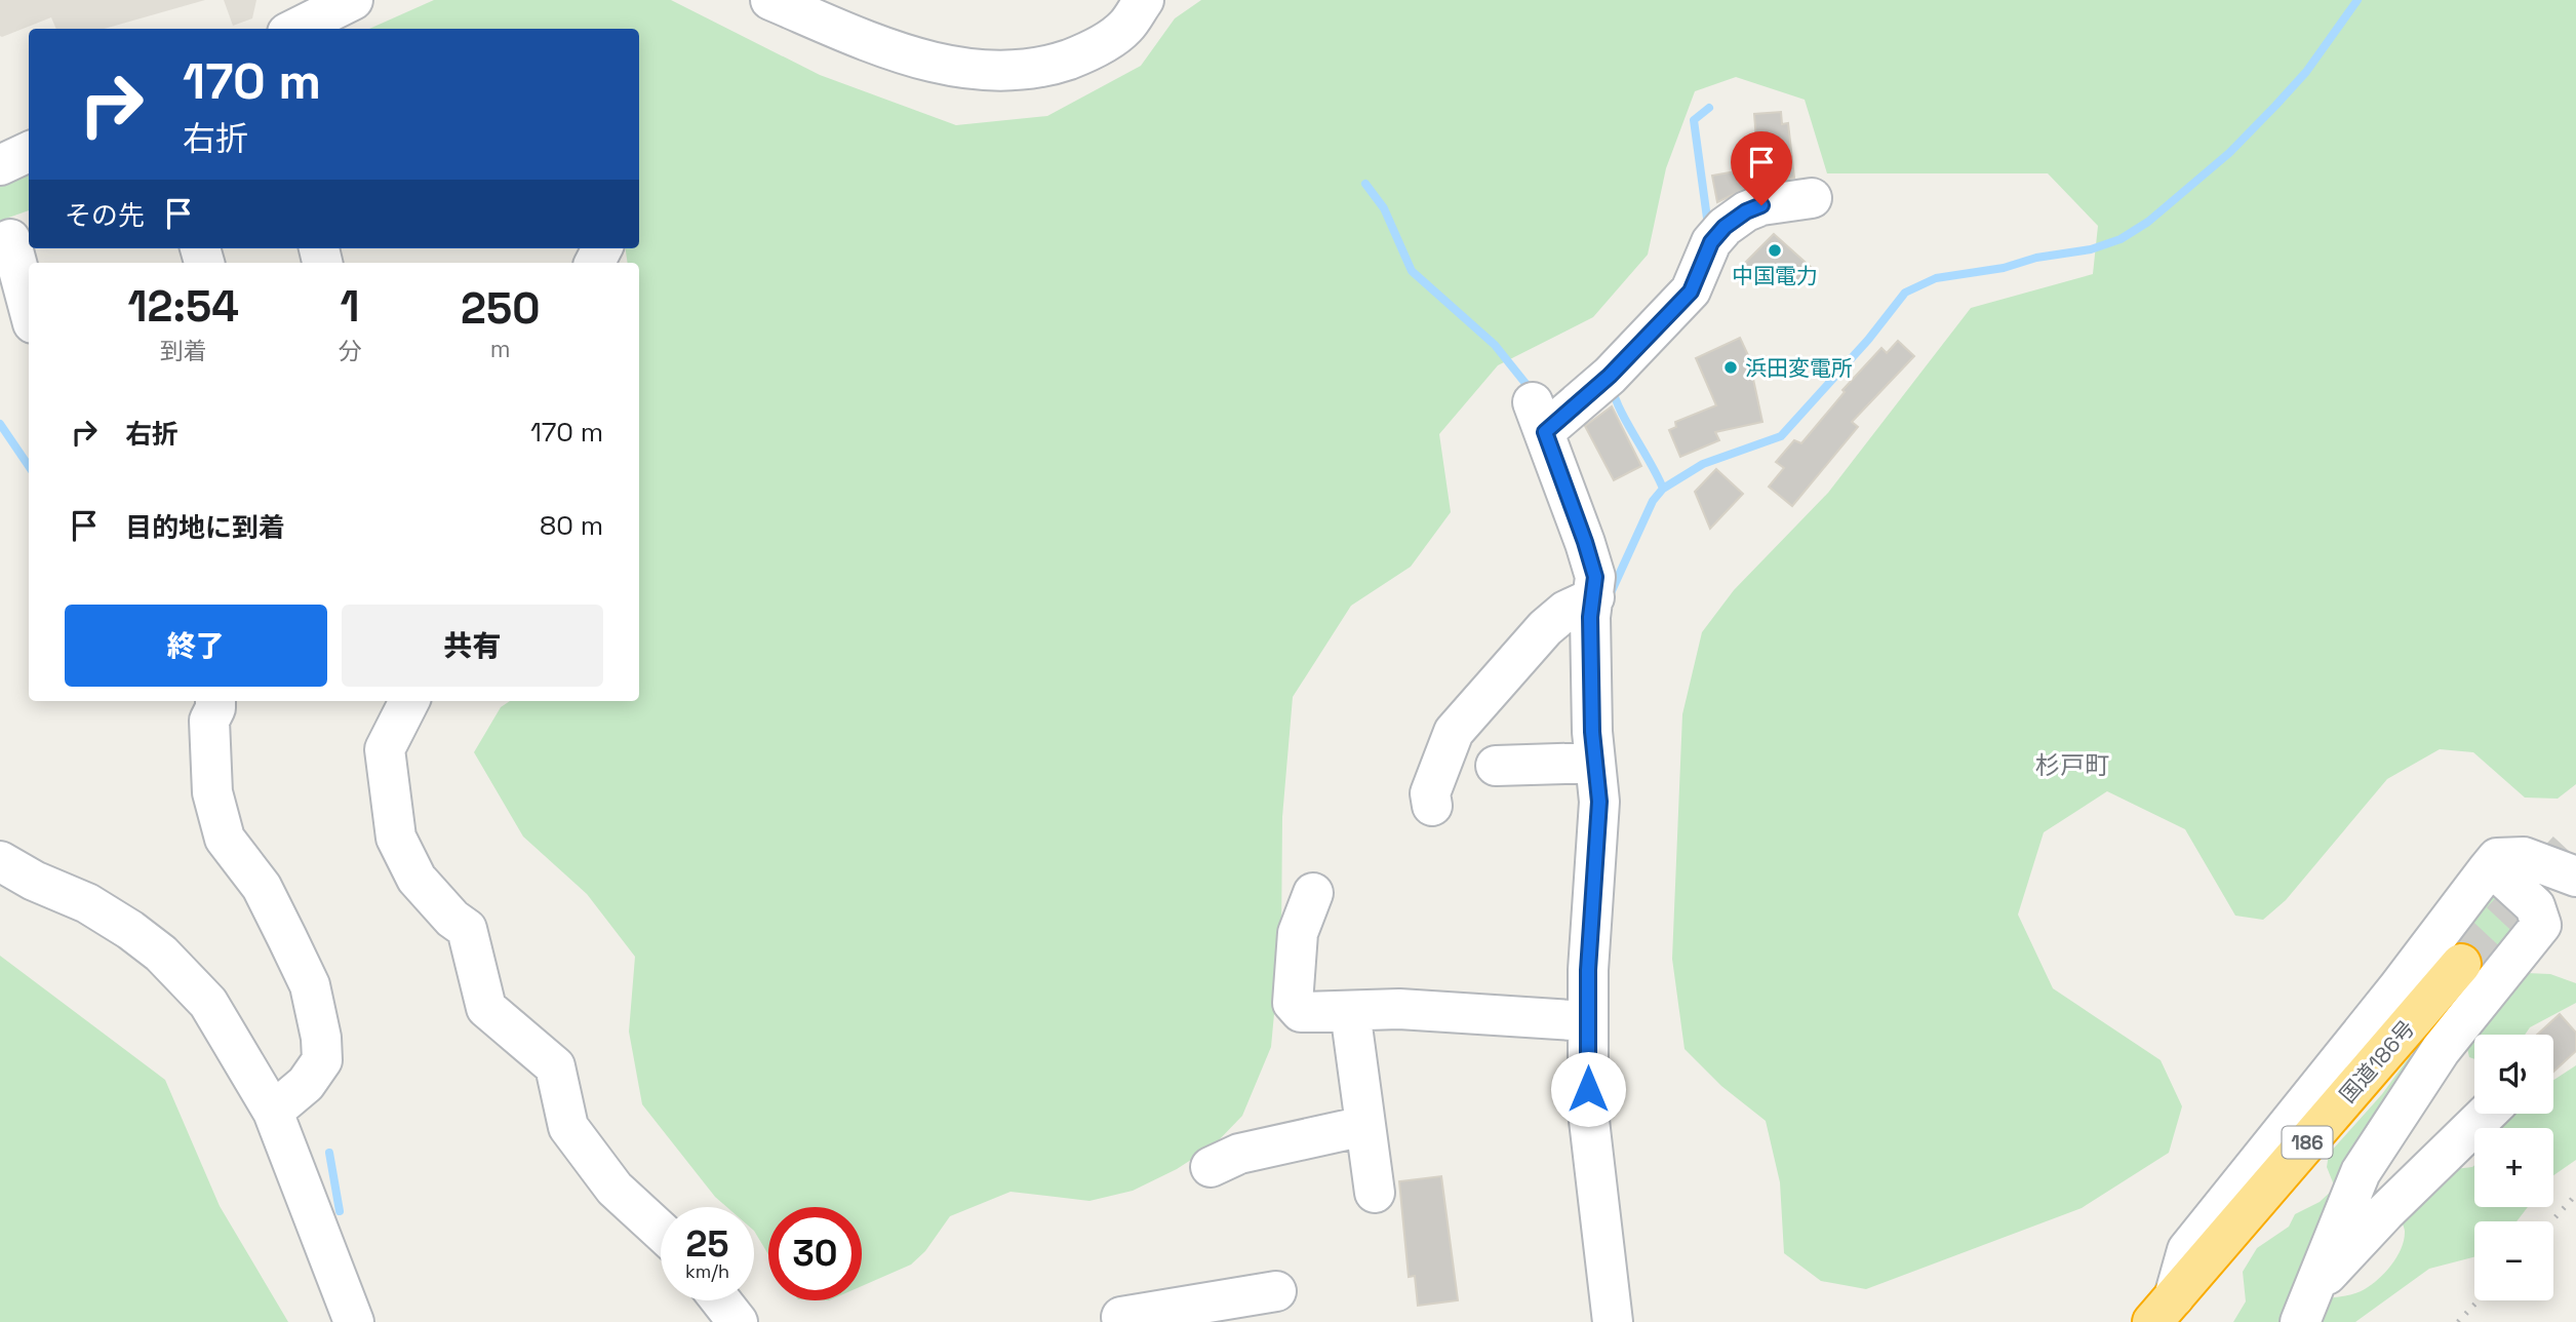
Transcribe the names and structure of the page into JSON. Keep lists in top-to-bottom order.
{
  "streets": {
    "highway": ["国道186号", "186"]
  },
  "districts": ["杉戸町"],
  "places": ["中国電力", "浜田変電所"],
  "page": {
    "turn": ["170 m", "右折"],
    "then": "その先",
    "eta": [
      "12:54",
      "到着",
      "1",
      "分",
      "250",
      "m"
    ],
    "list": [
      {
        "name": "右折",
        "value": "170 m"
      },
      {
        "name": "目的地に到着",
        "value": "80 m"
      }
    ],
    "buttons": ["終了", "共有"],
    "map_buttons": ["+", "−"],
    "speed": "25 km/h",
    "limit": "30"
  }
}
